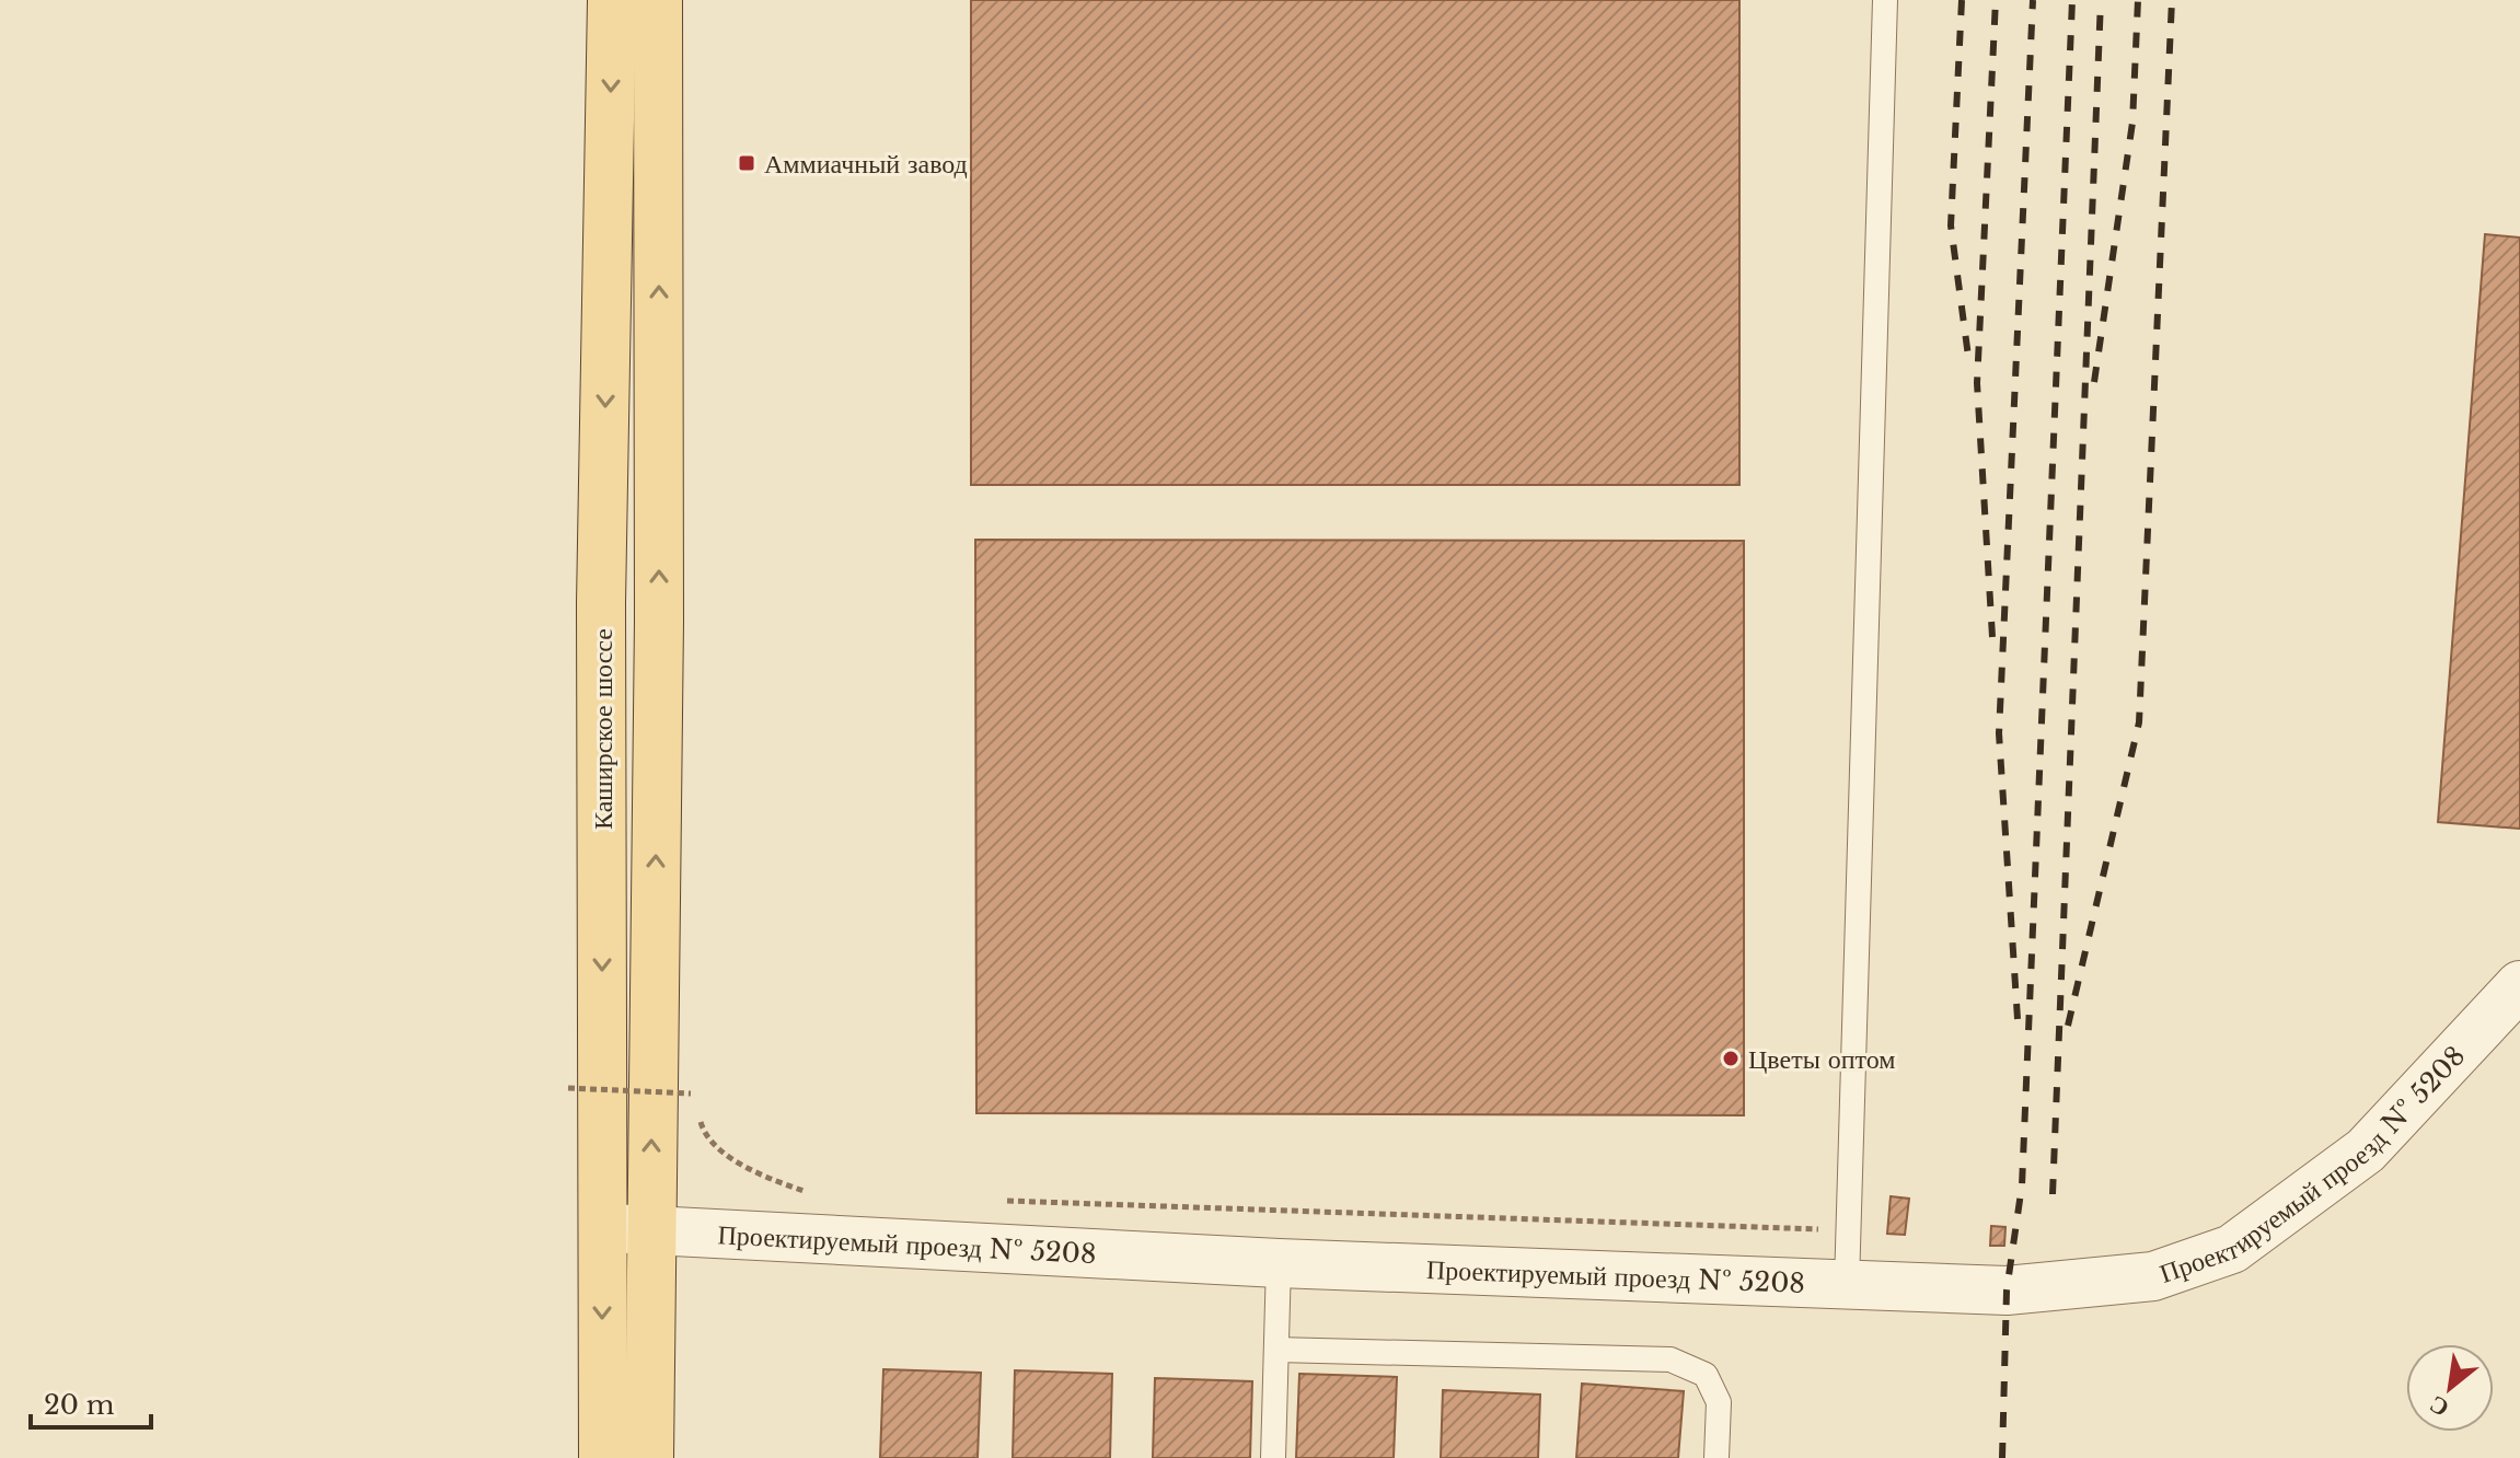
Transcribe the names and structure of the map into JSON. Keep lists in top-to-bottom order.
{
  "streets": {
    "main road": ["Каширское шоссе"],
    "street": ["Проектируемый проезд № 5208"]
  },
  "crossings": [
    ["Каширское шоссе", "Проектируемый проезд № 5208"]
  ],
  "places": {
    "transit": ["Аммиачный завод"],
    "other": ["Цветы оптом"]
  },
  "scale_bar": "20 m",
  "north": "bottom left"
}
